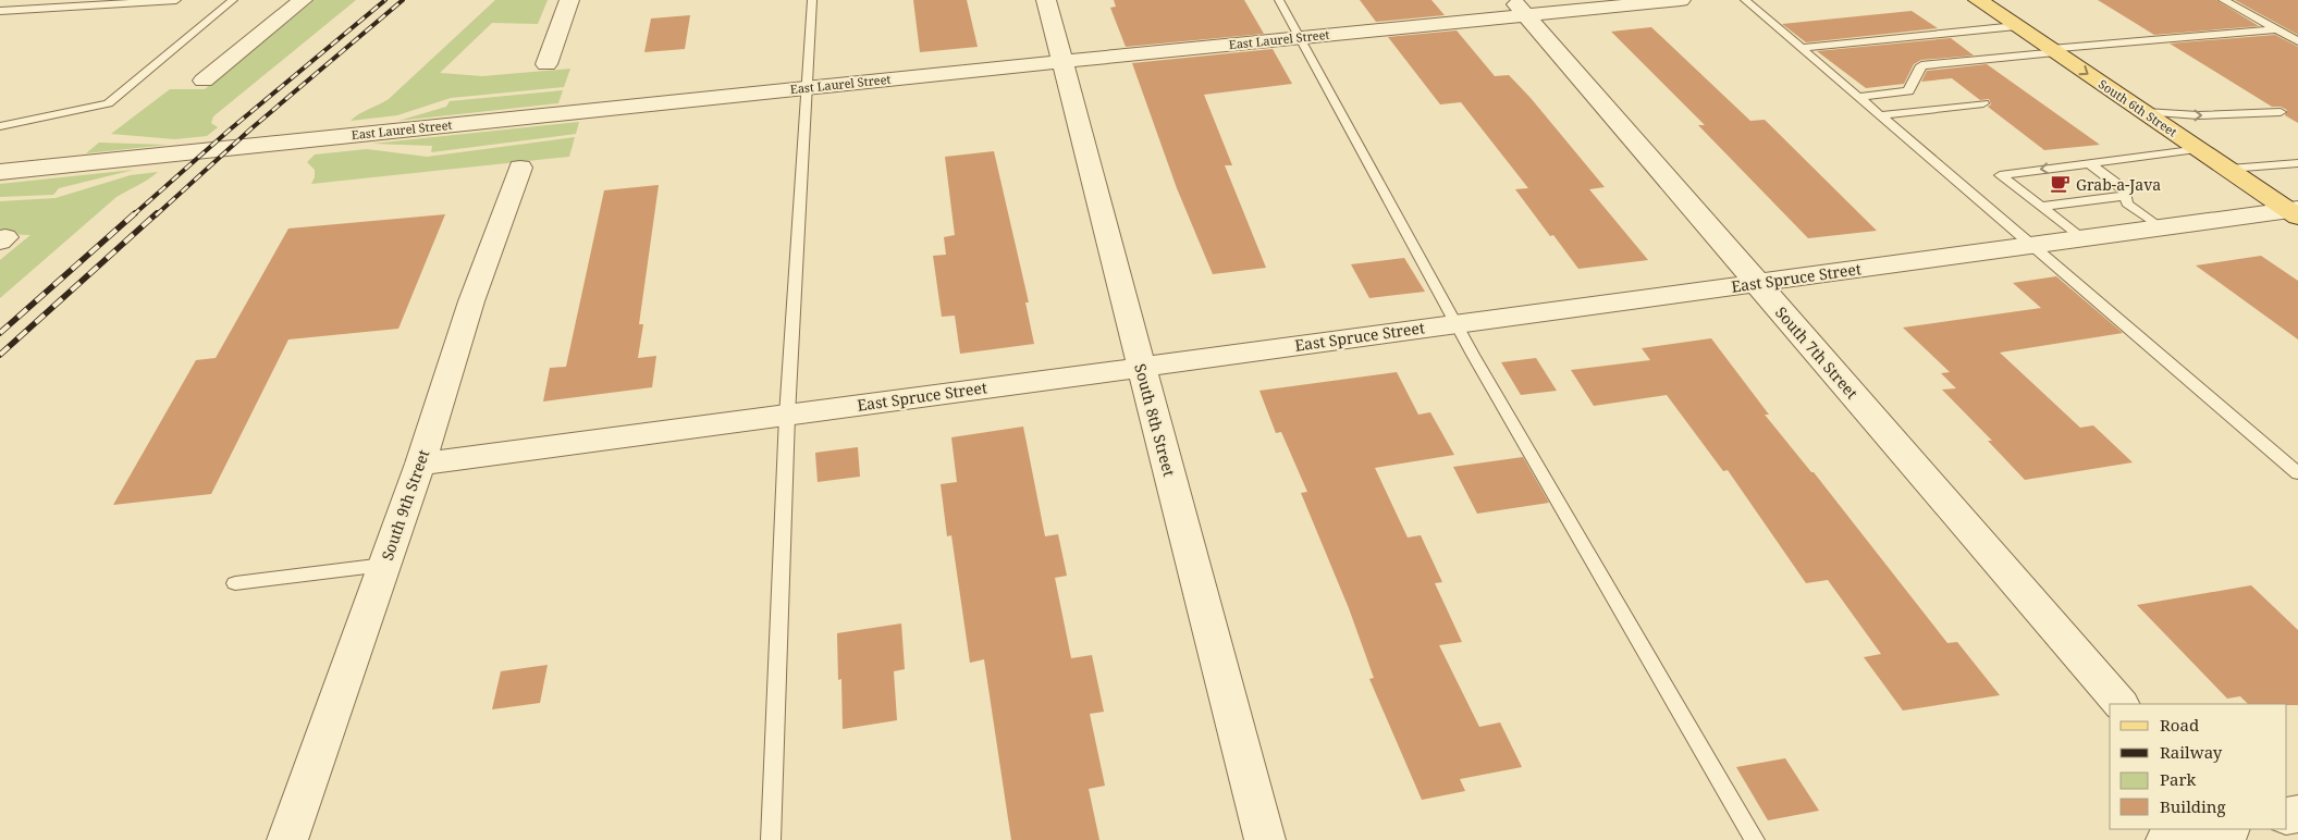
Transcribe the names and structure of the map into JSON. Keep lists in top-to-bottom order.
{
  "streets": {
    "main road": ["South 6th Street"],
    "street": [
      "East Laurel Street",
      "East Spruce Street",
      "South 7th Street",
      "South 8th Street",
      "South 9th Street"
    ]
  },
  "crossings": [
    ["East Laurel Street", "South 7th Street"],
    ["East Laurel Street", "South 8th Street"],
    ["South 6th Street", "East Spruce Street"],
    ["East Spruce Street", "South 7th Street"],
    ["East Spruce Street", "South 8th Street"],
    ["East Spruce Street", "South 9th Street"]
  ],
  "places": {
    "cafe": ["Grab-a-Java"]
  },
  "legend": [
    "Road",
    "Railway",
    "Park",
    "Building"
  ]
}
